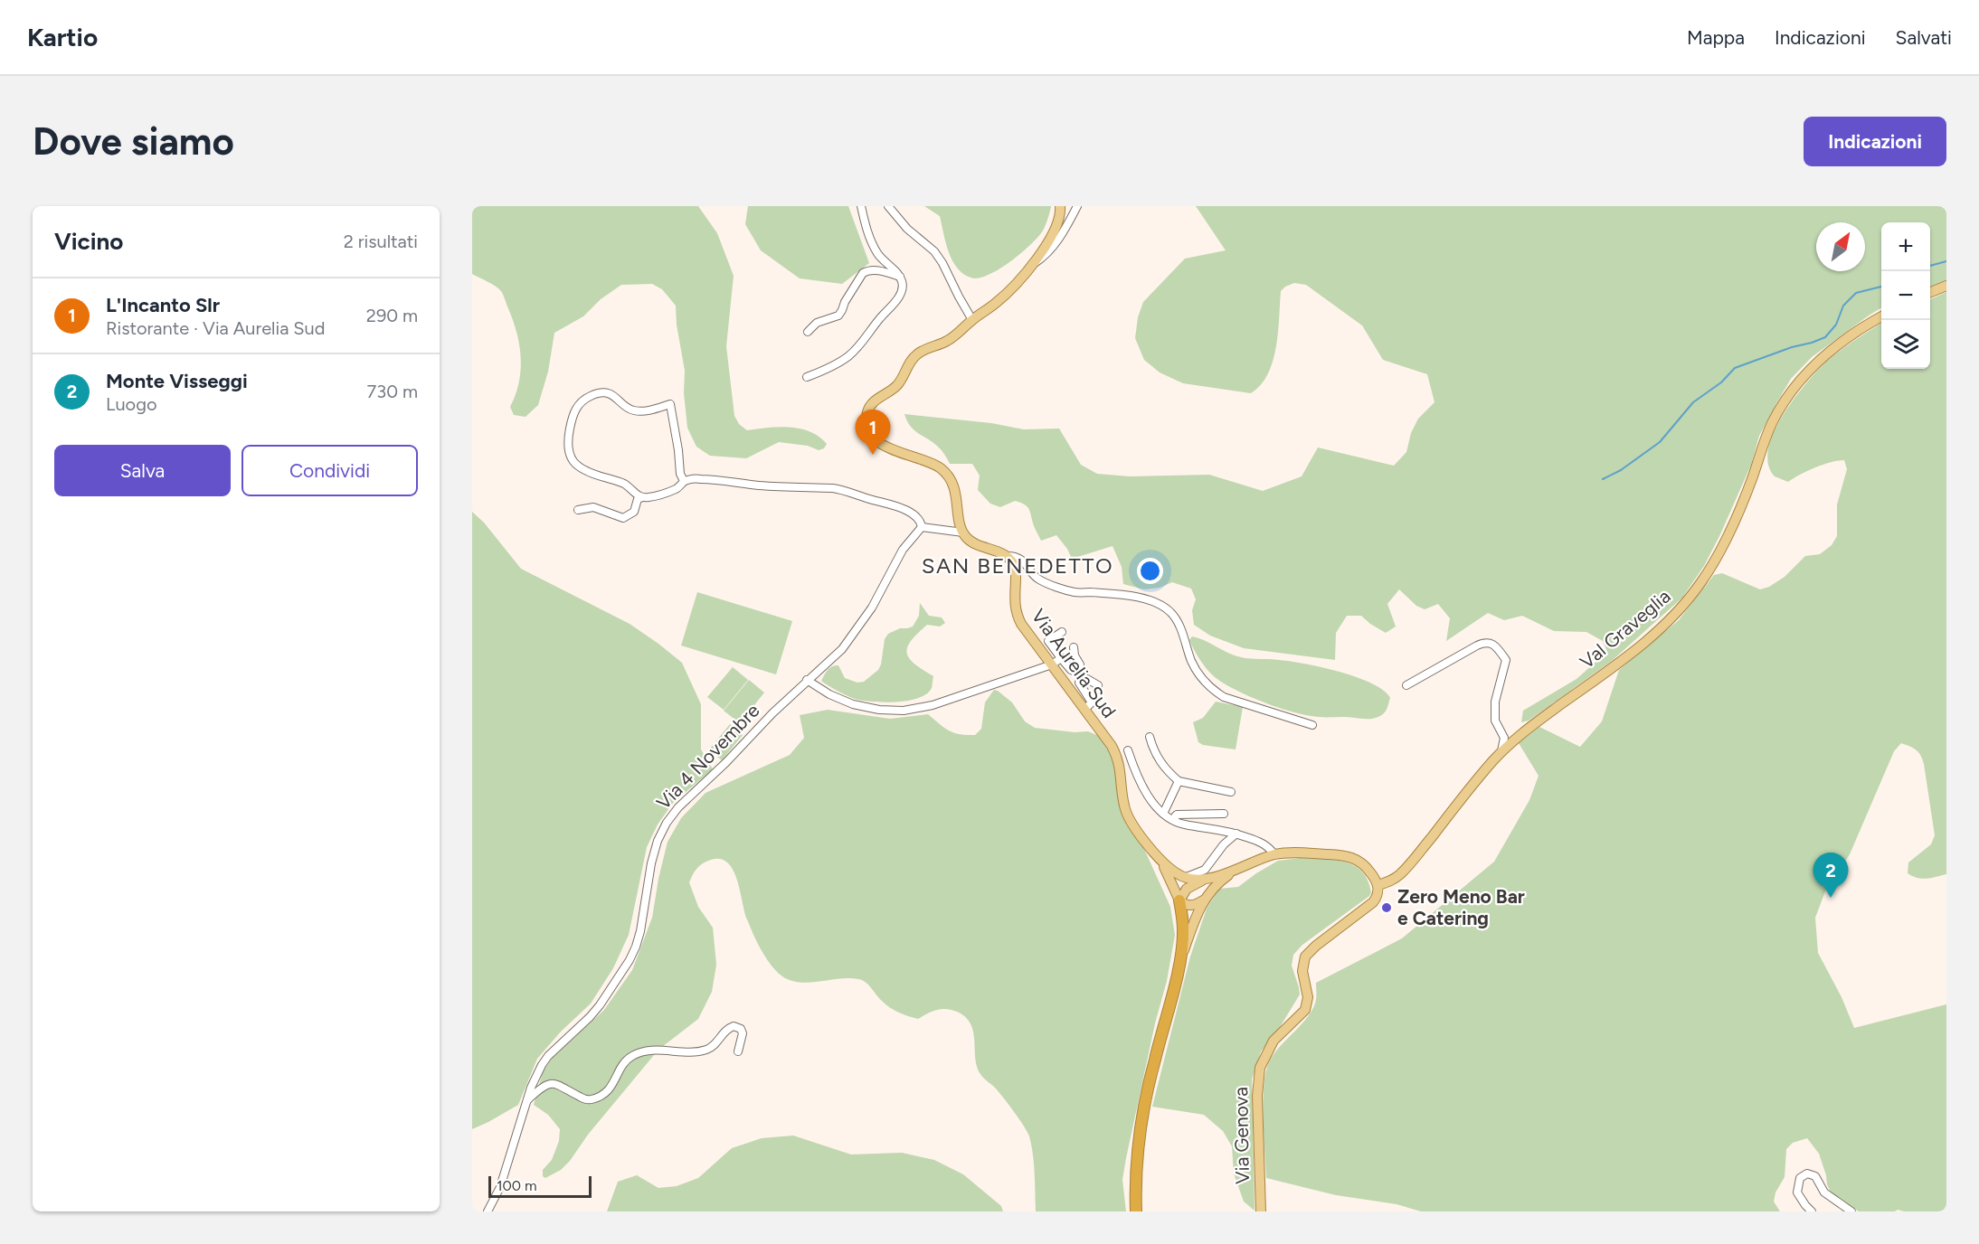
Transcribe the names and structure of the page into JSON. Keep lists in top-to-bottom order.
{
  "streets": {
    "main road": ["Val Graveglia", "Via Aurelia Sud", "Via Genova"],
    "street": ["Via 4 Novembre"]
  },
  "crossings": [
    ["Val Graveglia", "Via Genova"]
  ],
  "districts": ["SAN BENEDETTO"],
  "places": ["Zero Meno Bar e Catering"],
  "scale_bar": "100 m",
  "north": "top right",
  "page": {
    "header": "Kartio",
    "nav": ["Mappa", "Indicazioni", "Salvati"],
    "buttons": [
      "Indicazioni",
      ["Salva", "Condividi"]
    ],
    "title": "Dove siamo",
    "heading": ["Vicino", "2 risultati"],
    "map_buttons": ["+", "−"],
    "list": [
      {
        "mark": "1",
        "name": "L'Incanto Slr",
        "note": "Ristorante · Via Aurelia Sud",
        "value": "290 m"
      },
      {
        "mark": "2",
        "name": "Monte Visseggi",
        "note": "Luogo",
        "value": "730 m"
      }
    ],
    "pins": ["1", "2"],
    "scale": "100 m"
  }
}
